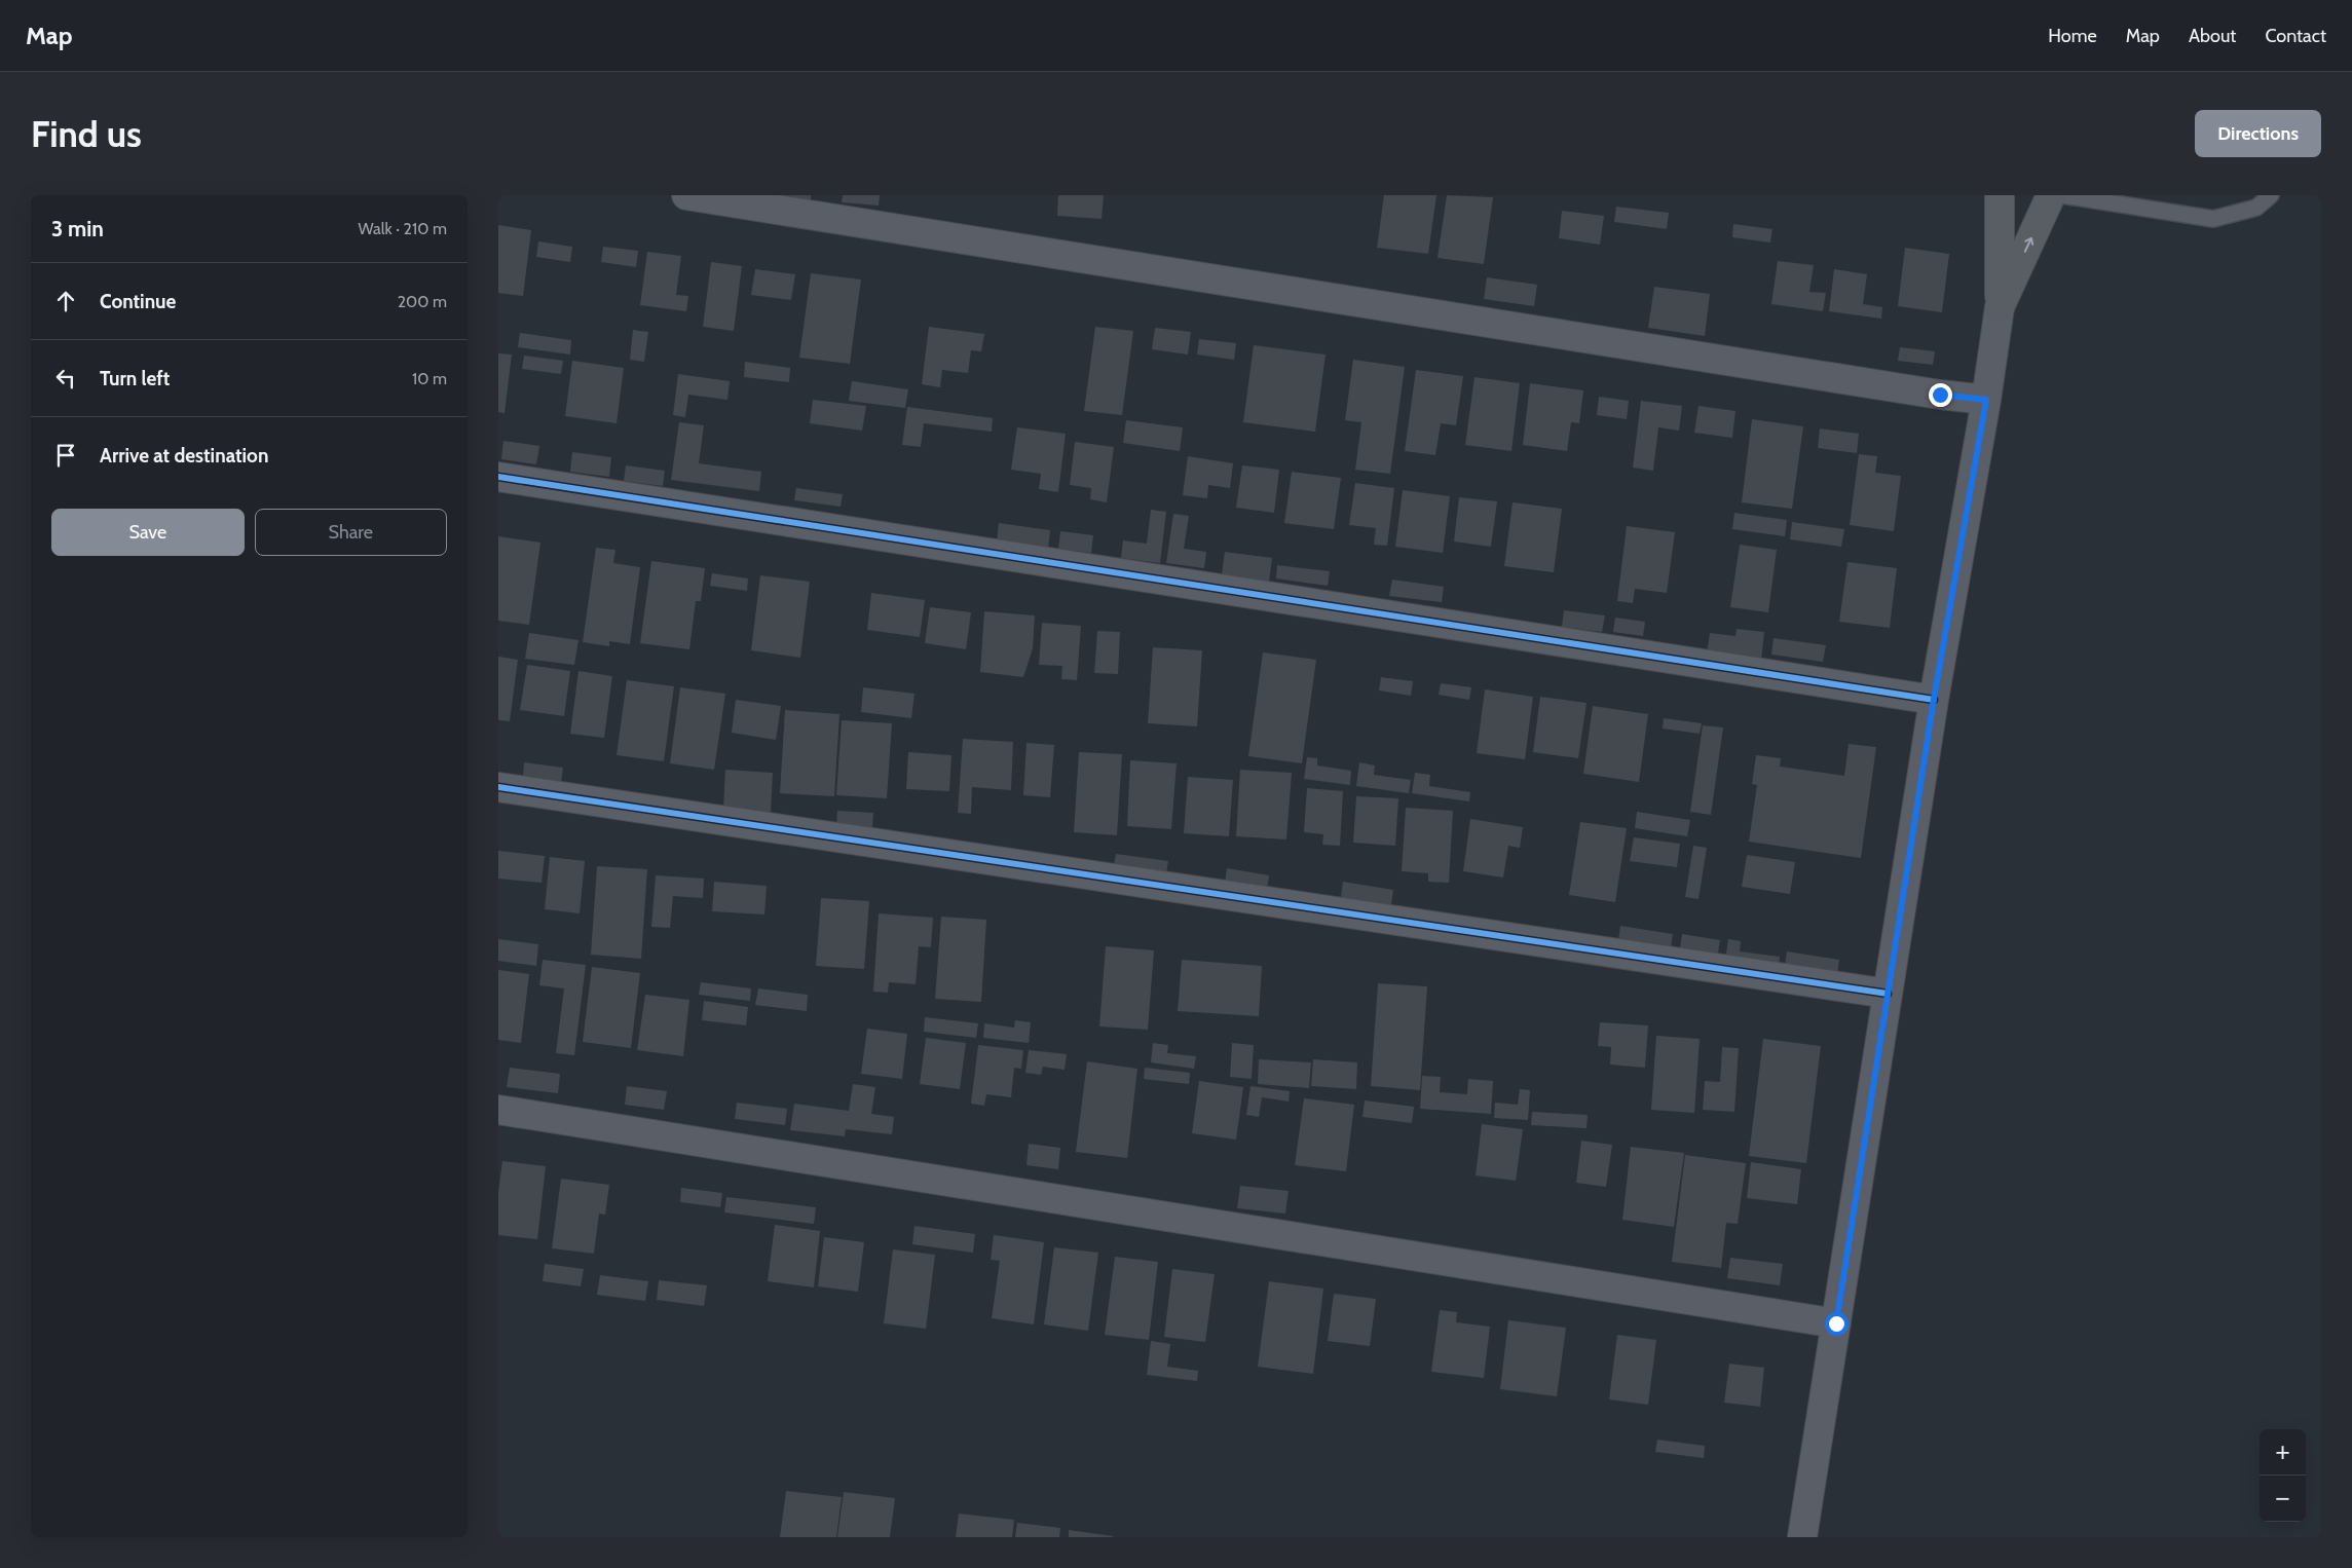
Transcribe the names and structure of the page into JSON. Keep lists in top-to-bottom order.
{
  "page": {
    "header": "Map",
    "nav": [
      "Home",
      "Map",
      "About",
      "Contact"
    ],
    "buttons": [
      "Directions",
      ["Save", "Share"]
    ],
    "title": "Find us",
    "heading": ["3 min", "Walk · 210 m"],
    "list": [
      ["Continue", "200 m"],
      ["Turn left", "10 m"],
      "Arrive at destination"
    ],
    "map_buttons": ["+", "−"]
  }
}
